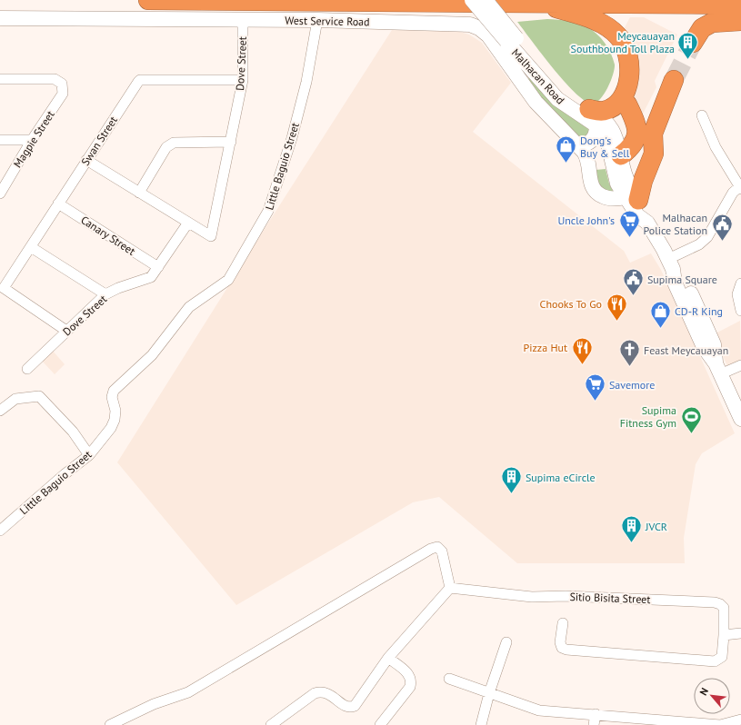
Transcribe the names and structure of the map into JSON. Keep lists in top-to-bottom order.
{
  "streets": {
    "street": [
      "West Service Road",
      "Dove Street",
      "Malhacan Road",
      "Magpie Street",
      "Swan Street",
      "Little Baguio Street",
      "Canary Street",
      "Sitio Bisita Street"
    ]
  },
  "crossings": [
    ["West Service Road", "Dove Street"],
    ["West Service Road", "Little Baguio Street"],
    ["Dove Street", "Swan Street"],
    ["Dove Street", "Canary Street"],
    ["Swan Street", "Canary Street"]
  ],
  "places": {
    "building": ["Meycauayan Southbound Toll Plaza", "Supima eCircle", "JVCR"],
    "shop": ["Dong's Buy & Sell", "CD-R King"],
    "supermarket": ["Uncle John's", "Savemore"],
    "public building": ["Malhacan Police Station", "Supima Square"],
    "restaurant": ["Chooks To Go", "Pizza Hut"],
    "church": ["Feast Meycauayan"],
    "sports": ["Supima Fitness Gym"]
  },
  "north": "top left"
}
